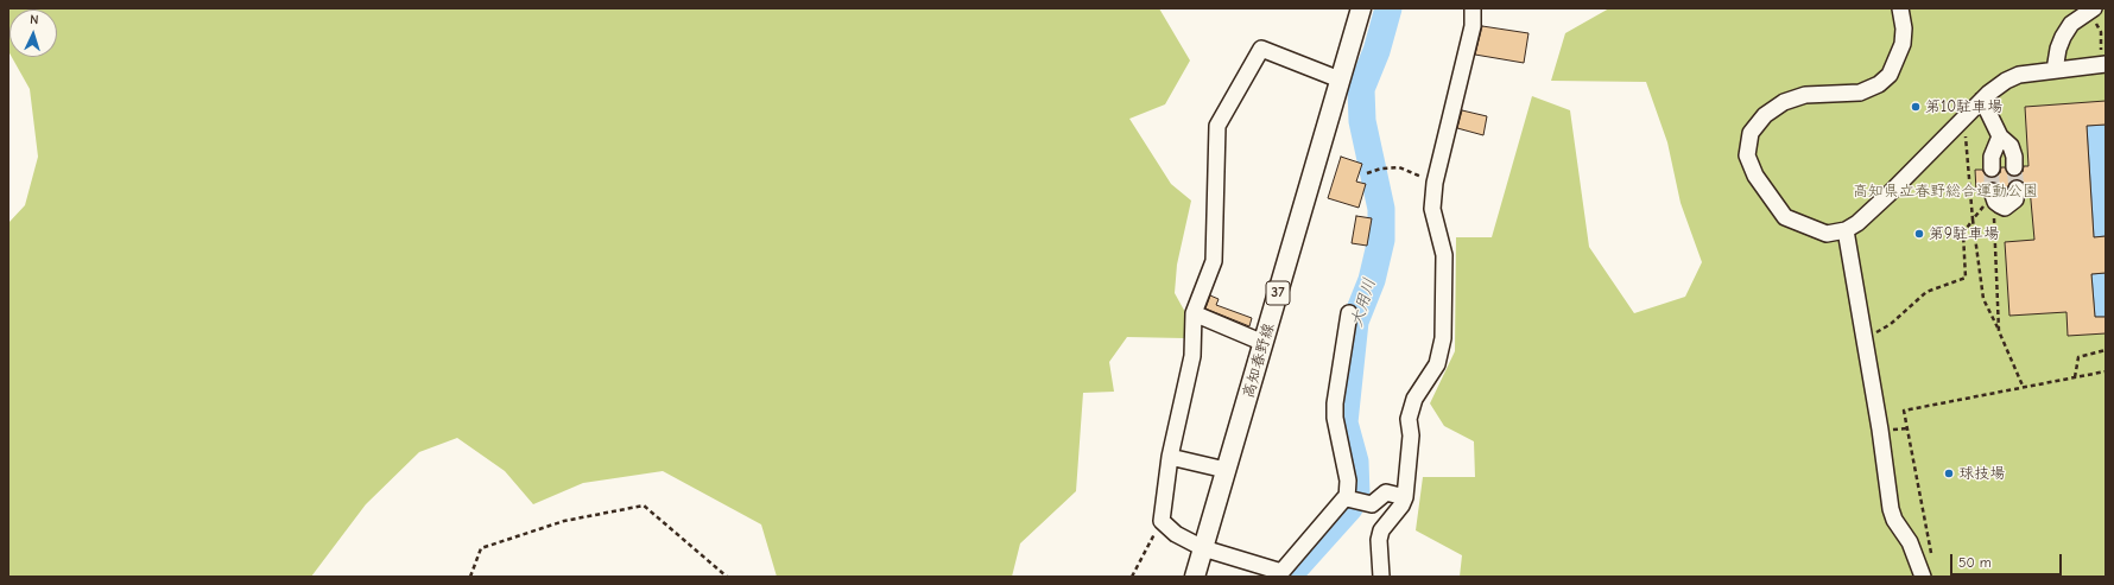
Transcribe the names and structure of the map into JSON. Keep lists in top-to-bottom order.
{
  "streets": {
    "main road": ["37", "高知春野線"]
  },
  "water": ["大用川"],
  "parks": ["高知県立春野総合運動公園"],
  "places": ["第10駐車場", "第9駐車場", "球技場"],
  "scale_bar": "50 m",
  "north": "top"
}
